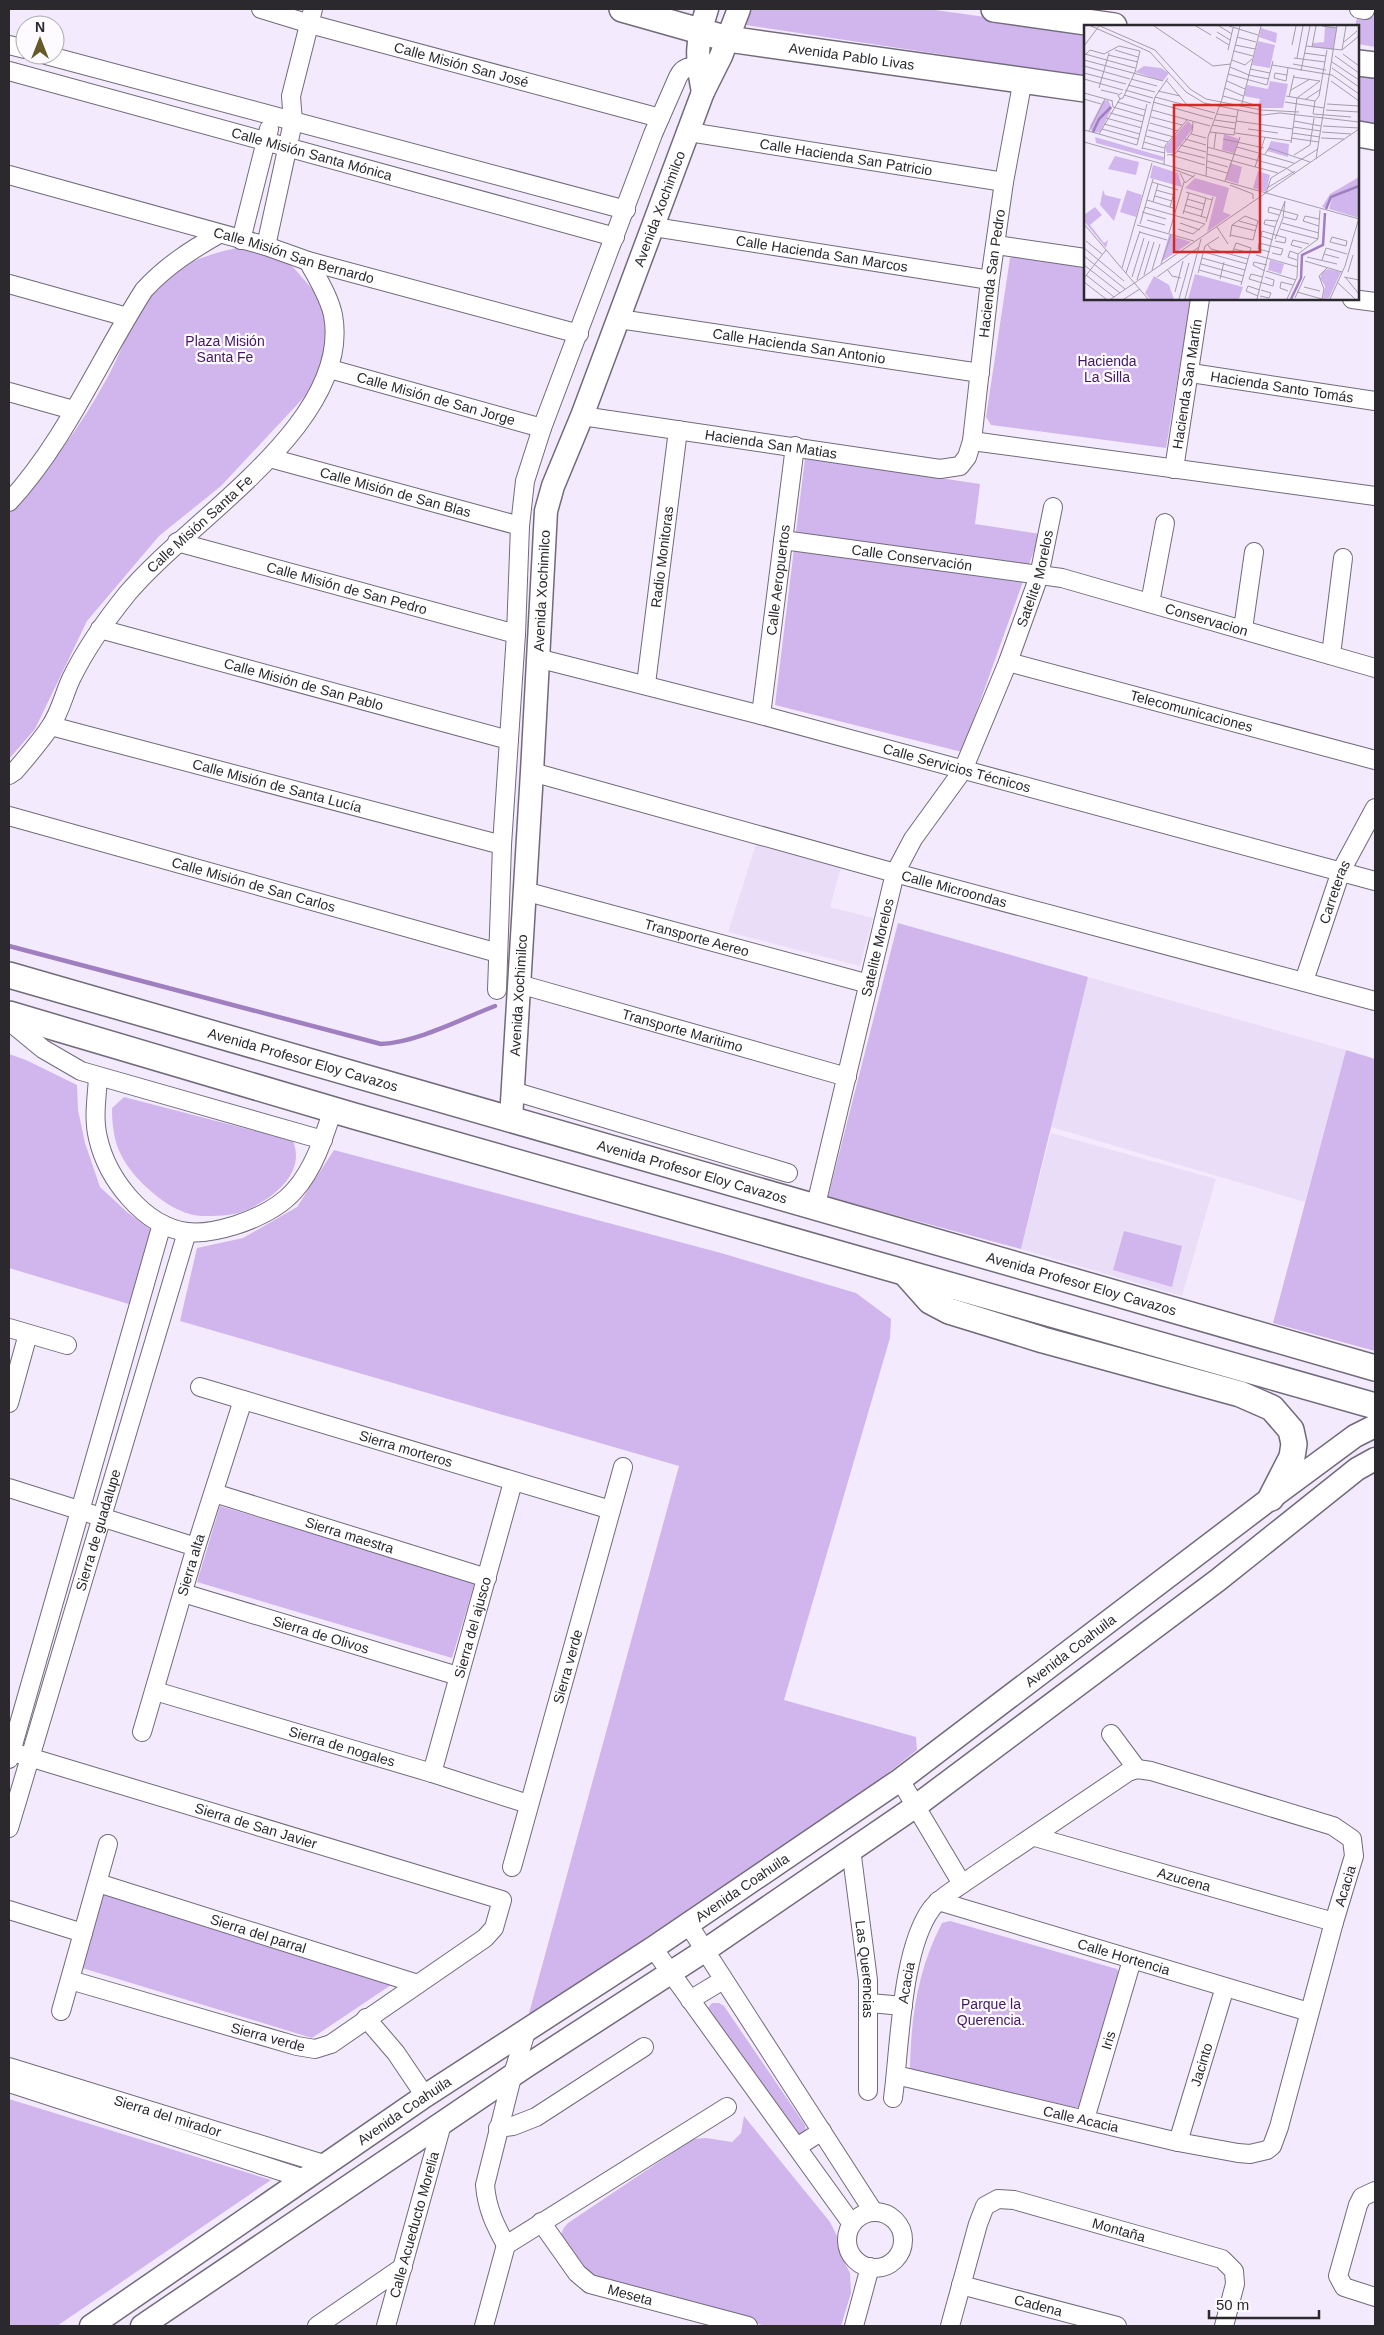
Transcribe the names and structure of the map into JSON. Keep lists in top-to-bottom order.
{
  "streets": {
    "main road": ["Avenida Pablo Livas", "Avenida Profesor Eloy Cavazos"],
    "street": [
      "Calle Misión San José",
      "Calle Misión Santa Mónica",
      "Calle Hacienda San Patricio",
      "Avenida Xochimilco",
      "Calle Hacienda San Marcos",
      "Calle Misión San Bernardo",
      "Hacienda San Pedro",
      "Calle Hacienda San Antonio",
      "Hacienda San Martín",
      "Hacienda Santo Tomás",
      "Calle Misión de San Jorge",
      "Hacienda San Matias",
      "Calle Misión de San Blas",
      "Calle Misión Santa Fe",
      "Radio Monitoras",
      "Calle Conservación",
      "Satelite Morelos",
      "Calle Aeropuertos",
      "Calle Misión de San Pedro",
      "Conservacion",
      "Calle Misión de San Pablo",
      "Telecomunicaciones",
      "Calle Servicios Técnicos",
      "Calle Misión de Santa Lucía",
      "Calle Misión de San Carlos",
      "Calle Microondas",
      "Carreteras",
      "Transporte Aereo",
      "Transporte Maritimo",
      "Sierra morteros",
      "Sierra de guadalupe",
      "Sierra maestra",
      "Sierra alta",
      "Sierra del ajusco",
      "Sierra de Olivos",
      "Avenida Coahuila",
      "Sierra verde",
      "Sierra de nogales",
      "Sierra de San Javier",
      "Azucena",
      "Acacia",
      "Sierra del parral",
      "Calle Hortencia",
      "Las Querencias",
      "Iris",
      "Jacinto",
      "Sierra del mirador",
      "Calle Acacia",
      "Calle Acueducto Morelia",
      "Montaña",
      "Meseta",
      "Cadena"
    ]
  },
  "crossings": [
    ["Avenida Pablo Livas", "Avenida Xochimilco"],
    ["Avenida Pablo Livas", "Hacienda San Pedro"],
    ["Calle Hacienda San Patricio", "Avenida Xochimilco"],
    ["Calle Hacienda San Patricio", "Hacienda San Pedro"],
    ["Avenida Xochimilco", "Calle Hacienda San Marcos"],
    ["Avenida Xochimilco", "Calle Hacienda San Antonio"],
    ["Avenida Xochimilco", "Hacienda San Matias"],
    ["Avenida Xochimilco", "Calle Servicios Técnicos"],
    ["Avenida Xochimilco", "Calle Microondas"],
    ["Avenida Xochimilco", "Transporte Aereo"],
    ["Avenida Xochimilco", "Transporte Maritimo"],
    ["Avenida Xochimilco", "Avenida Profesor Eloy Cavazos"],
    ["Calle Hacienda San Marcos", "Hacienda San Pedro"],
    ["Calle Misión San Bernardo", "Calle Misión Santa Fe"],
    ["Hacienda San Pedro", "Calle Hacienda San Antonio"],
    ["Hacienda San Pedro", "Hacienda San Matias"],
    ["Hacienda San Martín", "Hacienda Santo Tomás"],
    ["Calle Misión de San Jorge", "Calle Misión Santa Fe"],
    ["Hacienda San Matias", "Radio Monitoras"],
    ["Hacienda San Matias", "Calle Aeropuertos"],
    ["Calle Misión de San Blas", "Calle Misión Santa Fe"],
    ["Calle Misión Santa Fe", "Calle Misión de San Pedro"],
    ["Calle Misión Santa Fe", "Calle Misión de San Pablo"],
    ["Calle Misión Santa Fe", "Calle Misión de Santa Lucía"],
    ["Radio Monitoras", "Calle Servicios Técnicos"],
    ["Calle Conservación", "Satelite Morelos"],
    ["Calle Conservación", "Calle Aeropuertos"],
    ["Calle Conservación", "Conservacion"],
    ["Satelite Morelos", "Conservacion"],
    ["Satelite Morelos", "Telecomunicaciones"],
    ["Satelite Morelos", "Calle Servicios Técnicos"],
    ["Satelite Morelos", "Calle Microondas"],
    ["Satelite Morelos", "Transporte Aereo"],
    ["Satelite Morelos", "Transporte Maritimo"],
    ["Satelite Morelos", "Avenida Profesor Eloy Cavazos"],
    ["Calle Aeropuertos", "Calle Servicios Técnicos"],
    ["Calle Servicios Técnicos", "Carreteras"],
    ["Calle Microondas", "Carreteras"],
    ["Sierra morteros", "Sierra alta"],
    ["Sierra morteros", "Sierra del ajusco"],
    ["Sierra morteros", "Sierra verde"],
    ["Sierra de guadalupe", "Sierra de San Javier"],
    ["Sierra maestra", "Sierra alta"],
    ["Sierra maestra", "Sierra del ajusco"],
    ["Sierra alta", "Sierra de Olivos"],
    ["Sierra alta", "Sierra de nogales"],
    ["Sierra del ajusco", "Sierra de Olivos"],
    ["Sierra del ajusco", "Sierra de nogales"],
    ["Avenida Coahuila", "Sierra del mirador"],
    ["Sierra verde", "Sierra de nogales"],
    ["Sierra verde", "Sierra de San Javier"],
    ["Sierra verde", "Sierra del parral"],
    ["Azucena", "Acacia"],
    ["Acacia", "Calle Hortencia"],
    ["Acacia", "Calle Acacia"],
    ["Calle Hortencia", "Iris"],
    ["Calle Hortencia", "Jacinto"],
    ["Iris", "Calle Acacia"],
    ["Jacinto", "Calle Acacia"],
    ["Montaña", "Cadena"]
  ],
  "parks": ["Plaza Misión Santa Fe", "Hacienda La Silla", "Parque la Querencia."],
  "scale_bar": "50 m",
  "north": "top"
}
